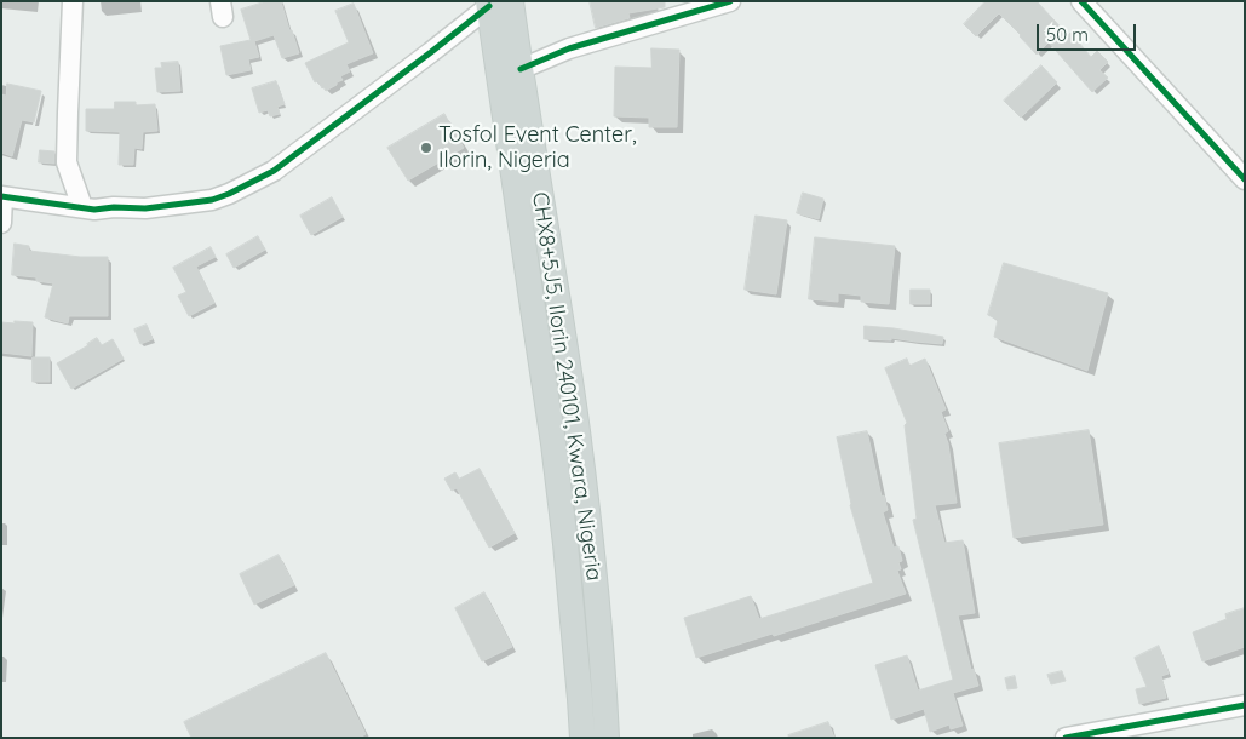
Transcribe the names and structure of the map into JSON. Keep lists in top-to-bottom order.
{
  "streets": {
    "main road": ["CHX8+5J5, Ilorin 240101, Kwara, Nigeria"]
  },
  "places": ["Tosfol Event Center, Ilorin, Nigeria"],
  "scale_bar": "50 m"
}
